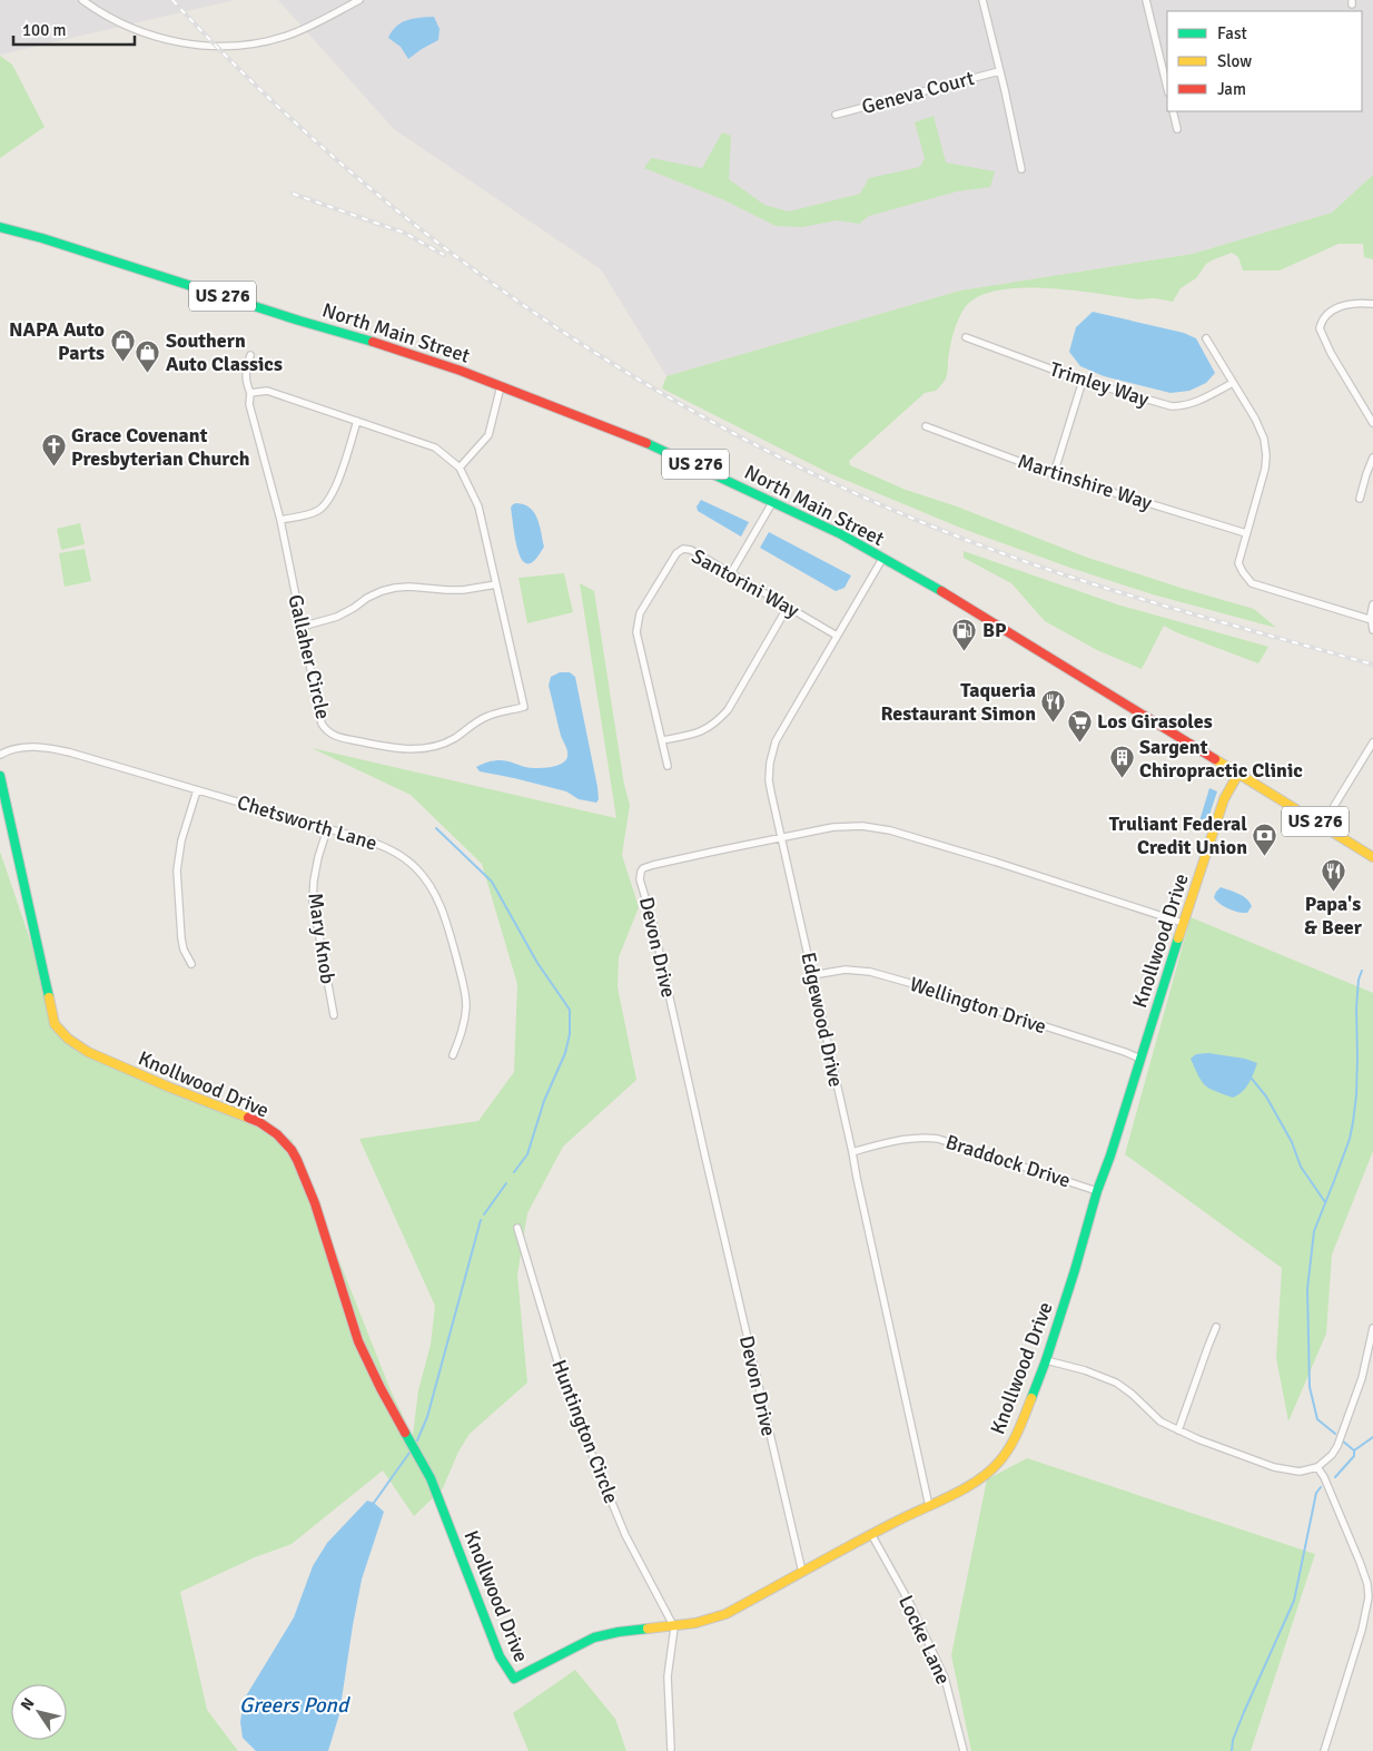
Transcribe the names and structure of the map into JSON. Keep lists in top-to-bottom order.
{
  "streets": {
    "street": [
      "Geneva Court",
      "US 276",
      "North Main Street",
      "Trimley Way",
      "Martinshire Way",
      "Santorini Way",
      "Gallaher Circle",
      "Chetsworth Lane",
      "Mary Knob",
      "Knollwood Drive",
      "Devon Drive",
      "Wellington Drive",
      "Edgewood Drive",
      "Braddock Drive",
      "Huntington Circle",
      "Locke Lane"
    ]
  },
  "crossings": [
    ["North Main Street", "Knollwood Drive"],
    ["North Main Street", "Edgewood Drive"],
    ["Santorini Way", "Edgewood Drive"],
    ["Chetsworth Lane", "Mary Knob"],
    ["Knollwood Drive", "Devon Drive"],
    ["Knollwood Drive", "Wellington Drive"],
    ["Knollwood Drive", "Edgewood Drive"],
    ["Knollwood Drive", "Braddock Drive"],
    ["Knollwood Drive", "Huntington Circle"],
    ["Knollwood Drive", "Locke Lane"],
    ["Devon Drive", "Edgewood Drive"],
    ["Wellington Drive", "Edgewood Drive"],
    ["Edgewood Drive", "Braddock Drive"]
  ],
  "water": ["Greers Pond"],
  "places": {
    "shop": ["NAPA Auto Parts", "Southern Auto Classics"],
    "church": ["Grace Covenant Presbyterian Church"],
    "fuel station": ["BP"],
    "restaurant": ["Taqueria Restaurant Simon", "Papa's & Beer"],
    "supermarket": ["Los Girasoles"],
    "building": ["Sargent Chiropractic Clinic"],
    "bank": ["Truliant Federal Credit Union"]
  },
  "legend": ["Fast", "Slow", "Jam"],
  "scale_bar": "100 m",
  "north": "top left"
}
